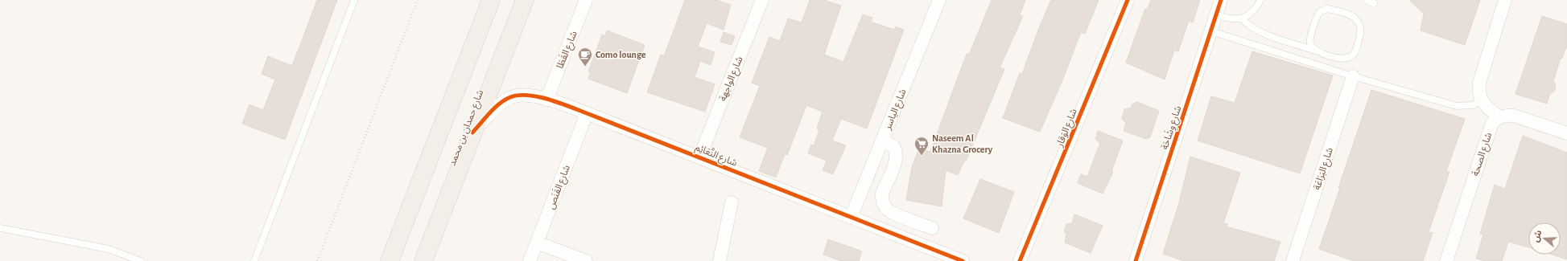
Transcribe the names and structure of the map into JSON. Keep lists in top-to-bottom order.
{
  "streets": {
    "main road": ["شارع حمدان بن محمد"],
    "street": [
      "شارع القَطَا",
      "شارع الواجهة",
      "شارع الياسر",
      "شارع الوَقار",
      "شارع وِشَاحَة",
      "شارع الصحة",
      "شارع النَّعَائِم",
      "شارع البَرَاعَة",
      "شارع القَنَص"
    ]
  },
  "crossings": [
    ["شارع القَطَا", "شارع النَّعَائِم"],
    ["شارع الواجهة", "شارع النَّعَائِم"],
    ["شارع الياسر", "شارع النَّعَائِم"],
    ["شارع حمدان بن محمد", "شارع النَّعَائِم"],
    ["شارع النَّعَائِم", "شارع القَنَص"]
  ],
  "places": {
    "cafe": ["Como lounge"],
    "supermarket": ["Naseem Al Khazna Grocery"]
  },
  "north": "left"
}
